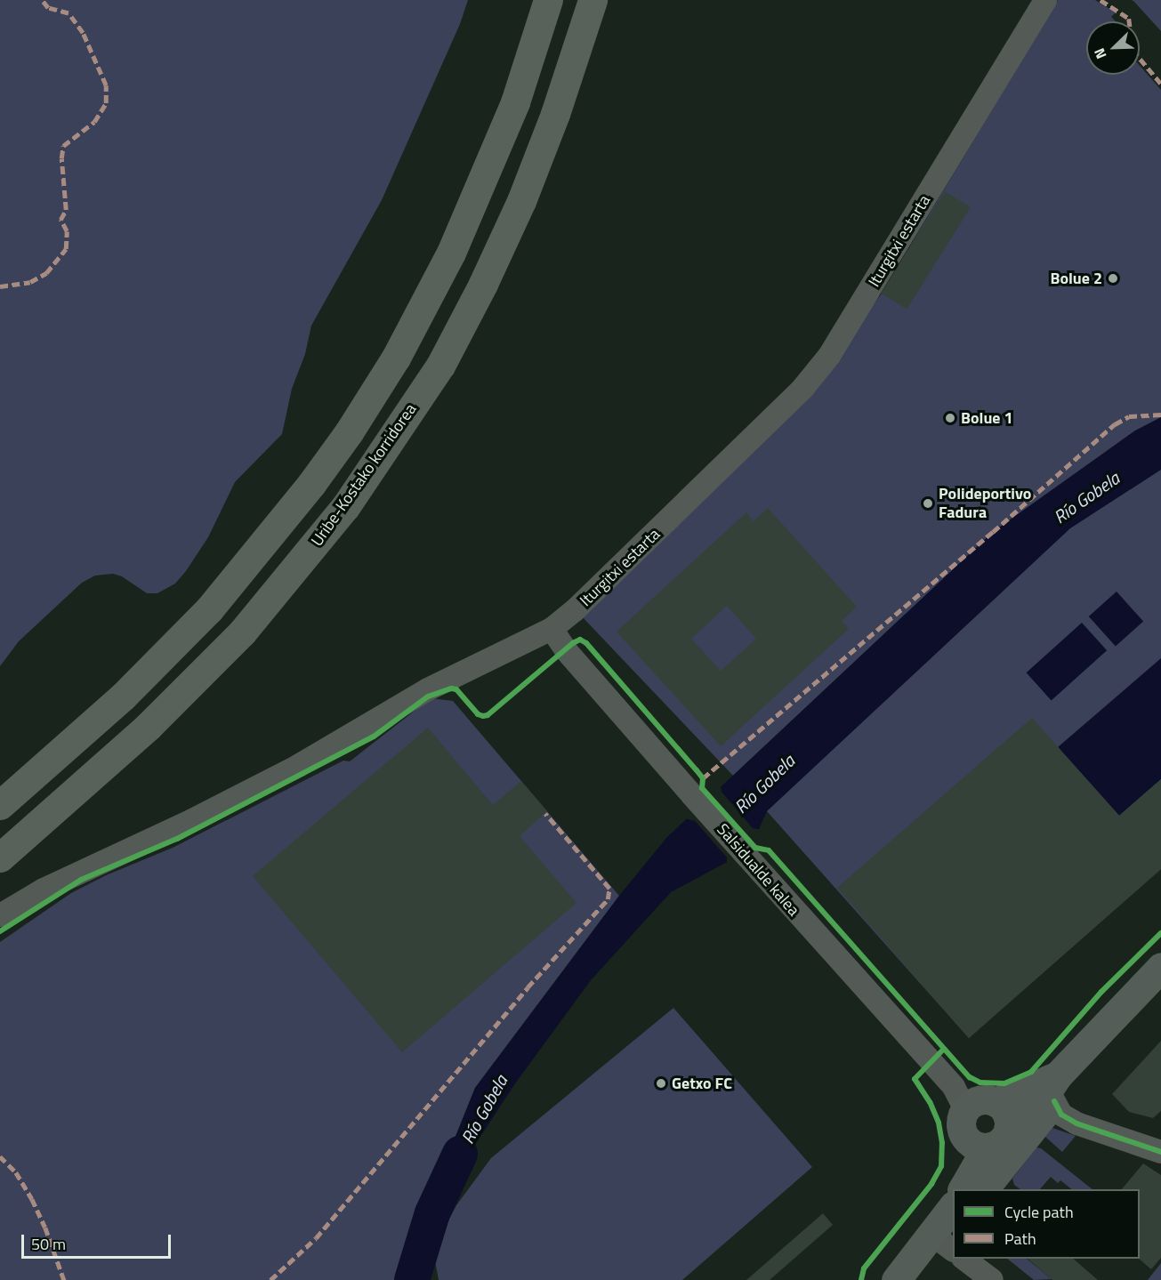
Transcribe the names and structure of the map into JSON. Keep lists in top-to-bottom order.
{
  "streets": {
    "highway": ["Uribe-Kostako korridorea"],
    "street": ["Iturgitxi estarta", "Salsidualde kalea"]
  },
  "crossings": [
    ["Iturgitxi estarta", "Salsidualde kalea"]
  ],
  "water": ["Río Gobela"],
  "places": [
    "Bolue 2",
    "Bolue 1",
    "Polideportivo Fadura",
    "Getxo FC"
  ],
  "legend": ["Cycle path", "Path"],
  "scale_bar": "50 m",
  "north": "bottom left"
}
